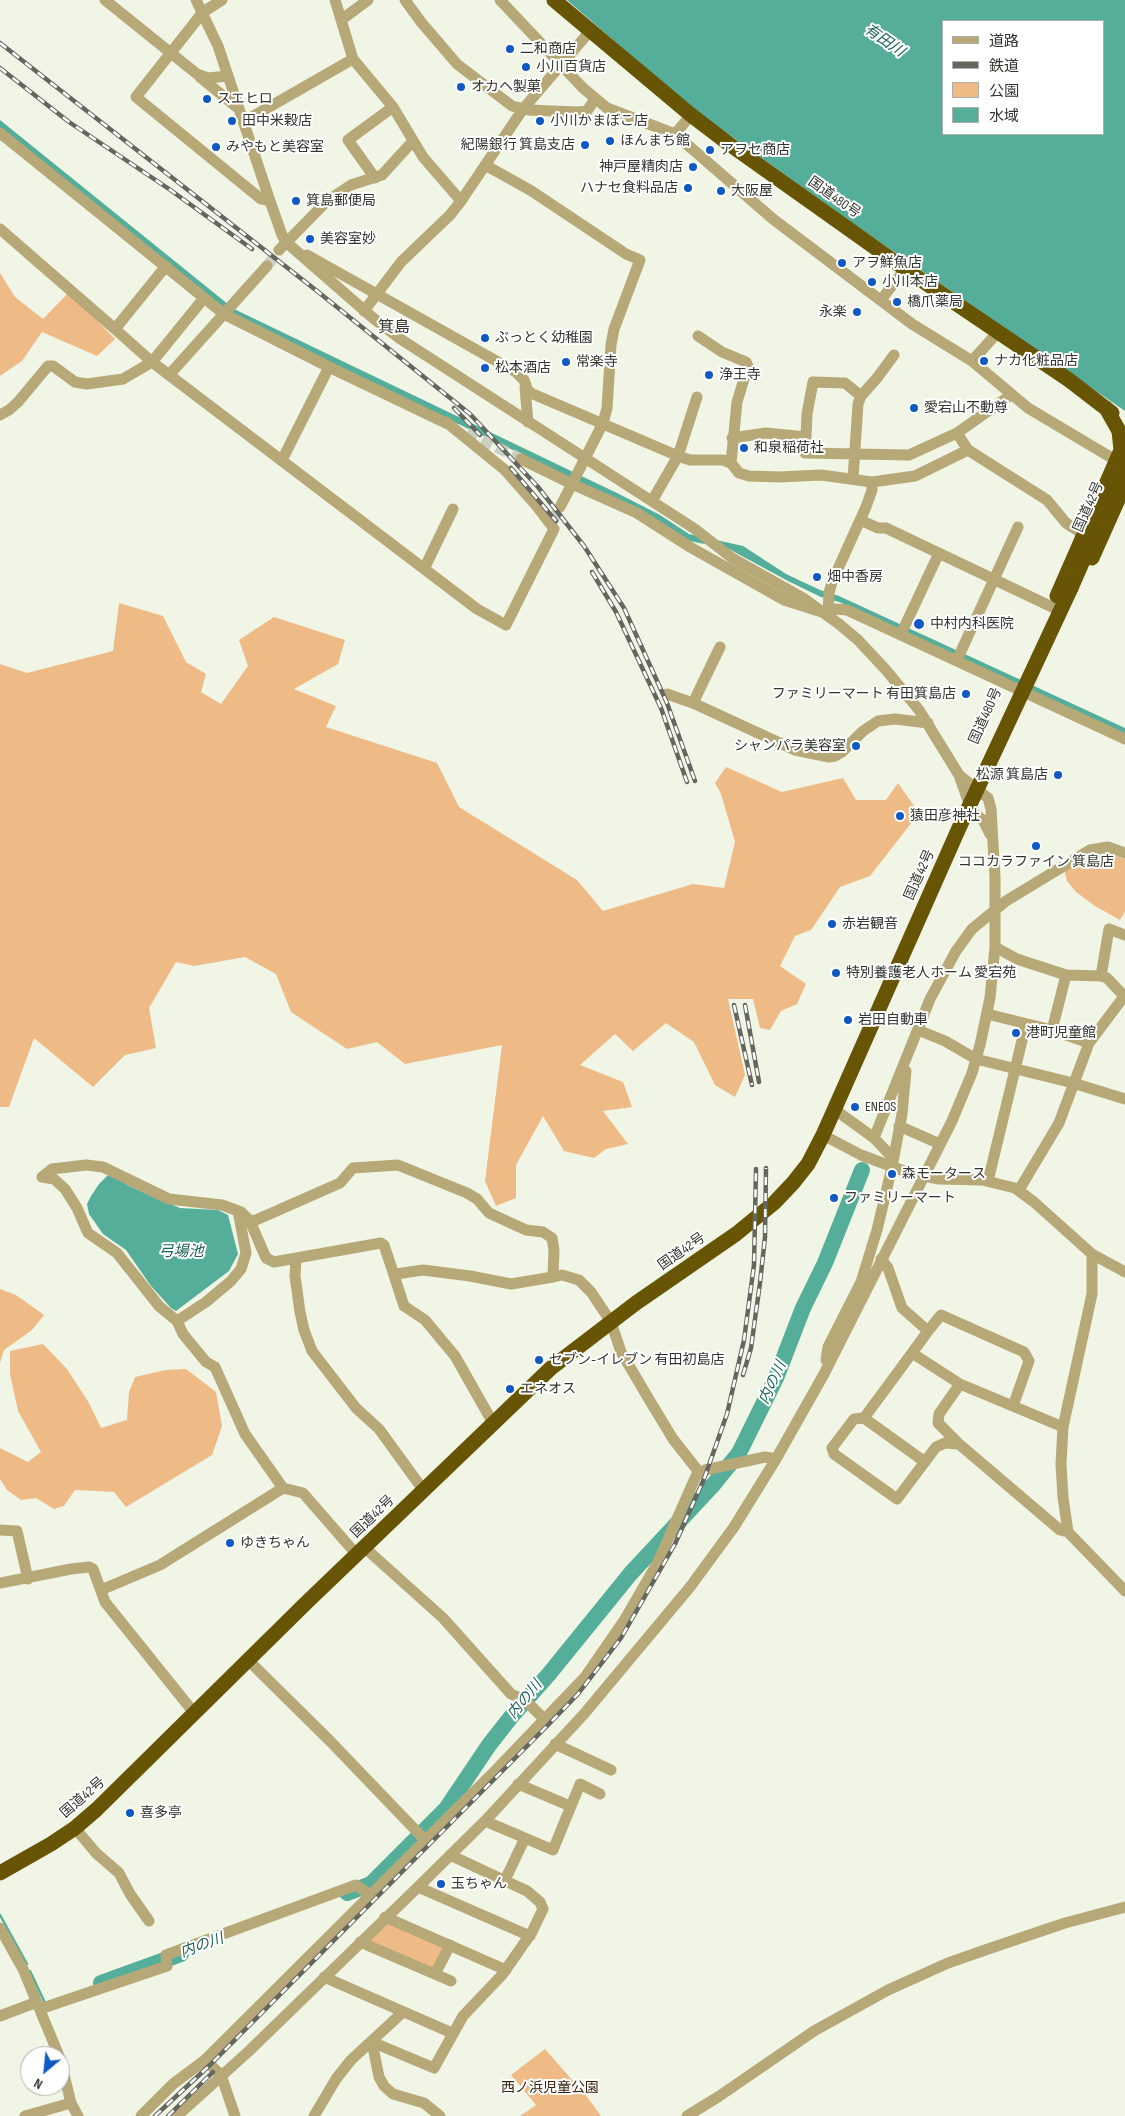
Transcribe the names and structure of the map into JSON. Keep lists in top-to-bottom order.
{
  "streets": {
    "highway": ["国道480号", "国道42号"]
  },
  "crossings": [
    ["国道480号", "国道42号"]
  ],
  "districts": ["箕島"],
  "water": ["有田川", "弓場池", "内の川"],
  "parks": ["西ノ浜児童公園"],
  "places": [
    "二和商店",
    "小川百貨店",
    "オカヘ製菓",
    "スエヒロ",
    "田中米穀店",
    "小川かまぼこ店",
    "ほんまち館",
    "紀陽銀行 箕島支店",
    "みやもと美容室",
    "アヲセ商店",
    "神戸屋精肉店",
    "ハナセ食料品店",
    "大阪屋",
    "箕島郵便局",
    "美容室妙",
    "アヲ鮮魚店",
    "小川本店",
    "橋爪薬局",
    "永楽",
    "ぶっとく幼稚園",
    "ナカ化粧品店",
    "常楽寺",
    "松本酒店",
    "浄王寺",
    "愛宕山不動尊",
    "和泉稲荷社",
    "畑中香房",
    "中村内科医院",
    "ファミリーマート 有田箕島店",
    "シャンパラ美容室",
    "松源 箕島店",
    "猿田彦神社",
    "ココカラファイン 箕島店",
    "赤岩観音",
    "特別養護老人ホーム 愛宕苑",
    "岩田自動車",
    "港町児童館",
    "ENEOS",
    "森モータース",
    "ファミリーマート",
    "セブン-イレブン 有田初島店",
    "エネオス",
    "ゆきちゃん",
    "喜多亭",
    "玉ちゃん"
  ],
  "legend": [
    "道路",
    "鉄道",
    "公園",
    "水域"
  ],
  "north": "bottom left"
}
